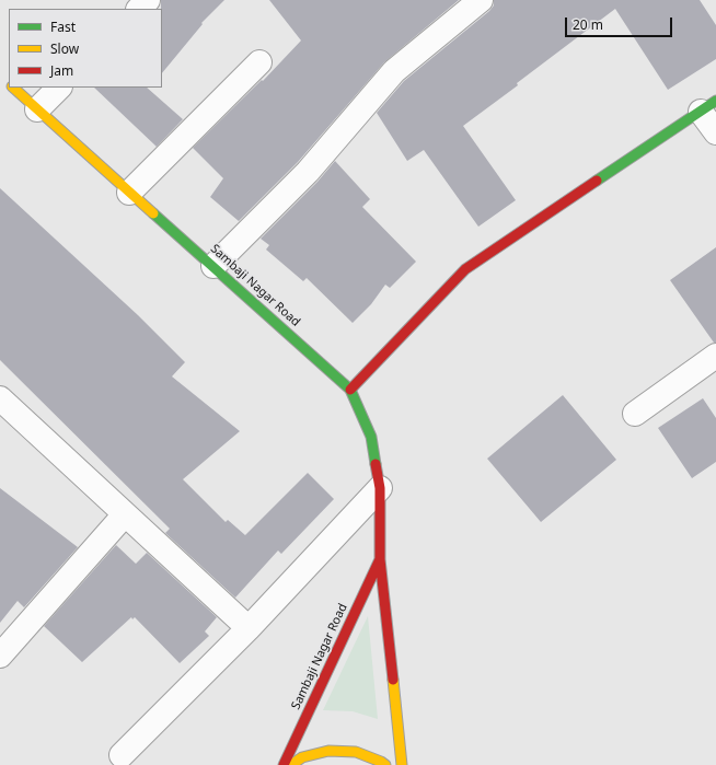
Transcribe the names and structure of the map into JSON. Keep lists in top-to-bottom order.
{
  "streets": {
    "street": ["Sambaji Nagar Road"]
  },
  "legend": ["Fast", "Slow", "Jam"],
  "scale_bar": "20 m"
}
